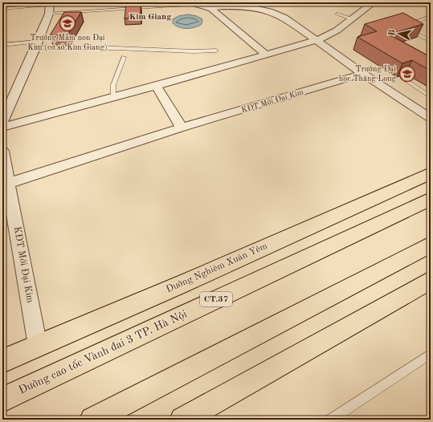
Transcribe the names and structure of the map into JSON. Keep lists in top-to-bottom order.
{
  "streets": {
    "main road": ["Đường Nghiêm Xuân Yêm", "CT.37", "Đường cao tốc Vành đai 3 TP. Hà Nội"],
    "street": ["KĐT Mới Đại Kim"]
  },
  "crossings": [
    ["KĐT Mới Đại Kim", "Đường Nghiêm Xuân Yêm"]
  ],
  "districts": ["Kim Giang"],
  "places": {
    "school or university": ["Trường Mầm non Đại Kim (cơ sở Kim Giang)", "Trường Đại học Thăng Long"]
  },
  "north": "left"
}
